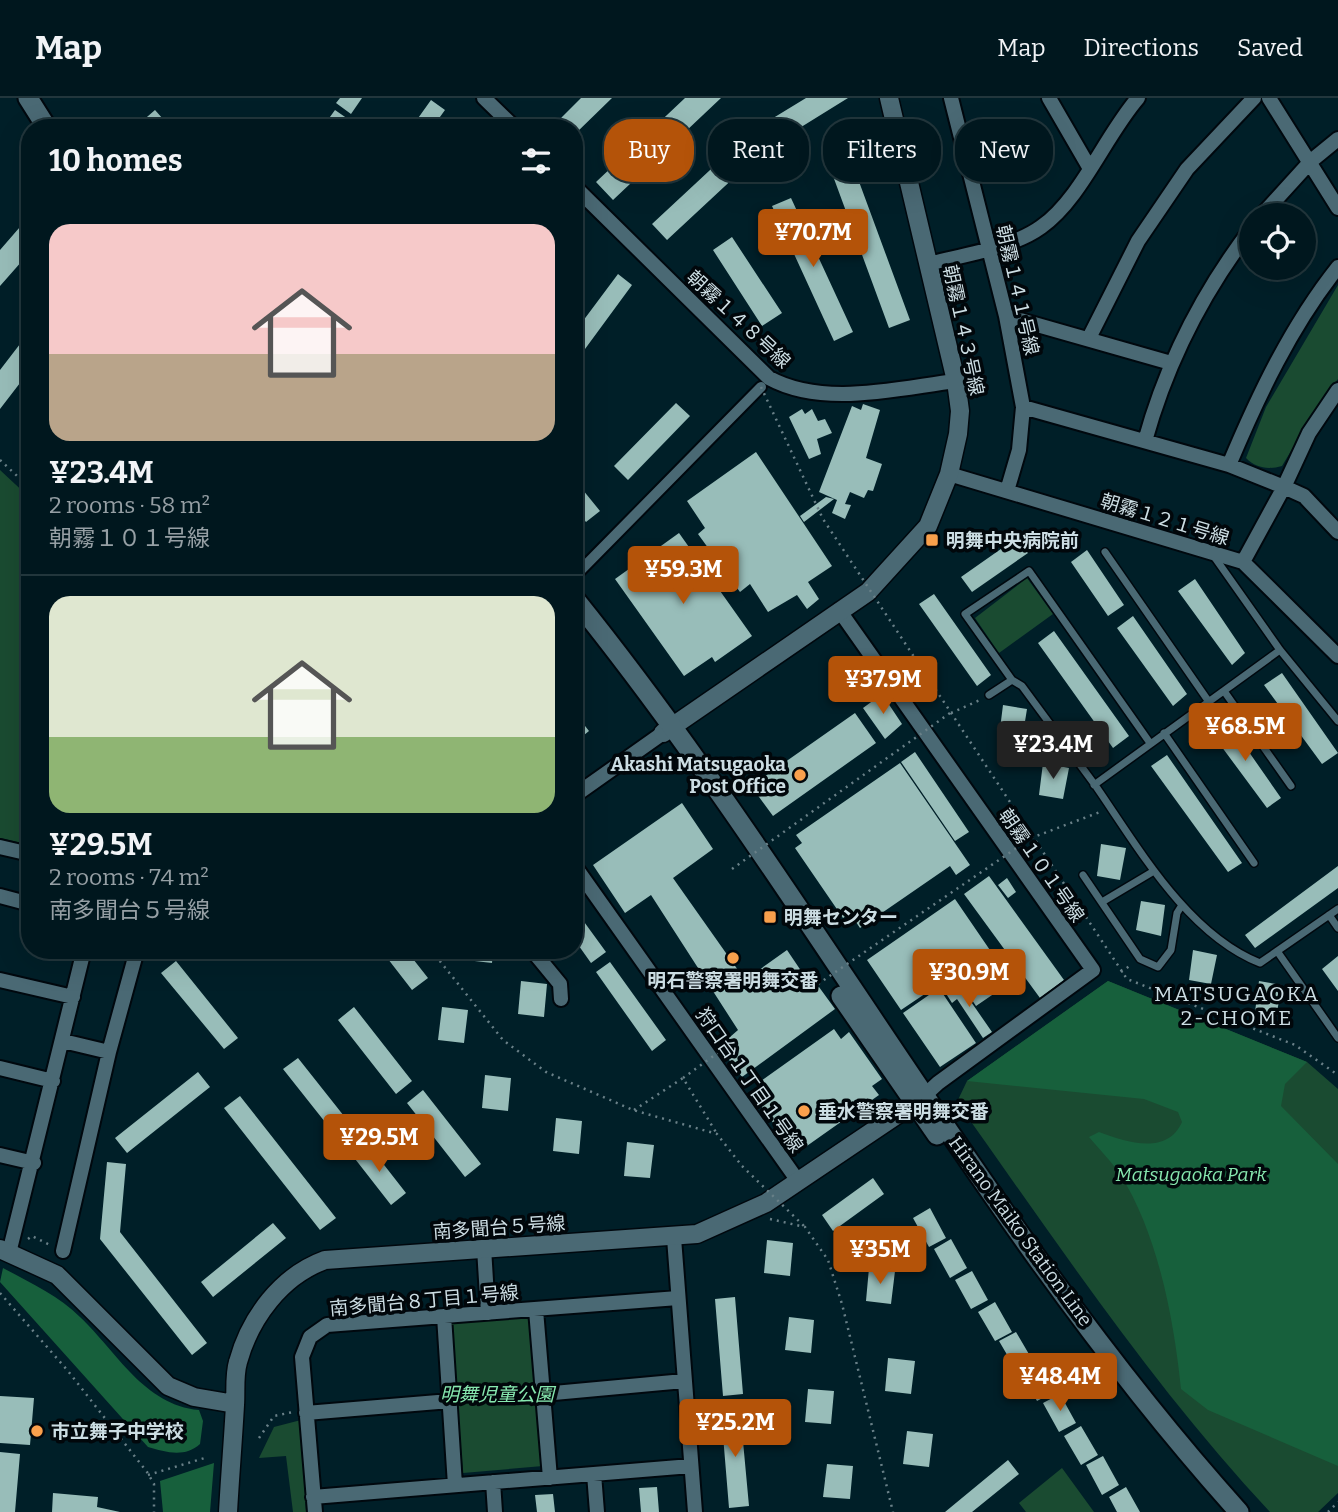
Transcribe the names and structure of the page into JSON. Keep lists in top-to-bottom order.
{
  "streets": {
    "main road": ["Hirano Maiko Station Line"],
    "street": [
      "朝霧１４１号線",
      "朝霧１４８号線",
      "朝霧１４３号線",
      "朝霧１２１号線",
      "朝霧１０１号線",
      "狩口台１丁目１号線",
      "南多聞台５号線",
      "南多聞台８丁目１号線"
    ]
  },
  "crossings": [
    ["朝霧１４１号線", "朝霧１２１号線"],
    ["朝霧１４８号線", "朝霧１４３号線"],
    ["朝霧１４３号線", "朝霧１２１号線"],
    ["朝霧１４３号線", "朝霧１０１号線"],
    ["朝霧１４３号線", "Hirano Maiko Station Line"],
    ["朝霧１０１号線", "南多聞台５号線"],
    ["朝霧１０１号線", "Hirano Maiko Station Line"],
    ["狩口台１丁目１号線", "南多聞台５号線"],
    ["南多聞台５号線", "Hirano Maiko Station Line"]
  ],
  "districts": ["MATSUGAOKA 2-CHOME"],
  "parks": ["Matsugaoka Park", "明舞児童公園"],
  "places": {
    "transit": ["明舞中央病院前", "明舞センター"],
    "other": [
      "Akashi Matsugaoka Post Office",
      "明石警察署明舞交番",
      "垂水警察署明舞交番",
      "市立舞子中学校"
    ]
  },
  "page": {
    "header": "Map",
    "nav": ["Map", "Directions", "Saved"],
    "chip": [
      "Buy",
      "Rent",
      "Filters",
      "New"
    ],
    "heading": "10 homes",
    "list": [
      {
        "name": "¥23.4M",
        "note": "2 rooms · 58 m² · 朝霧１０１号線"
      },
      {
        "name": "¥29.5M",
        "note": "2 rooms · 74 m² · 南多聞台５号線"
      }
    ],
    "price": [
      "¥70.7M",
      "¥59.3M",
      "¥37.9M",
      "¥68.5M",
      "¥23.4M",
      "¥30.9M",
      "¥29.5M",
      "¥35M",
      "¥48.4M",
      "¥25.2M"
    ]
  }
}
